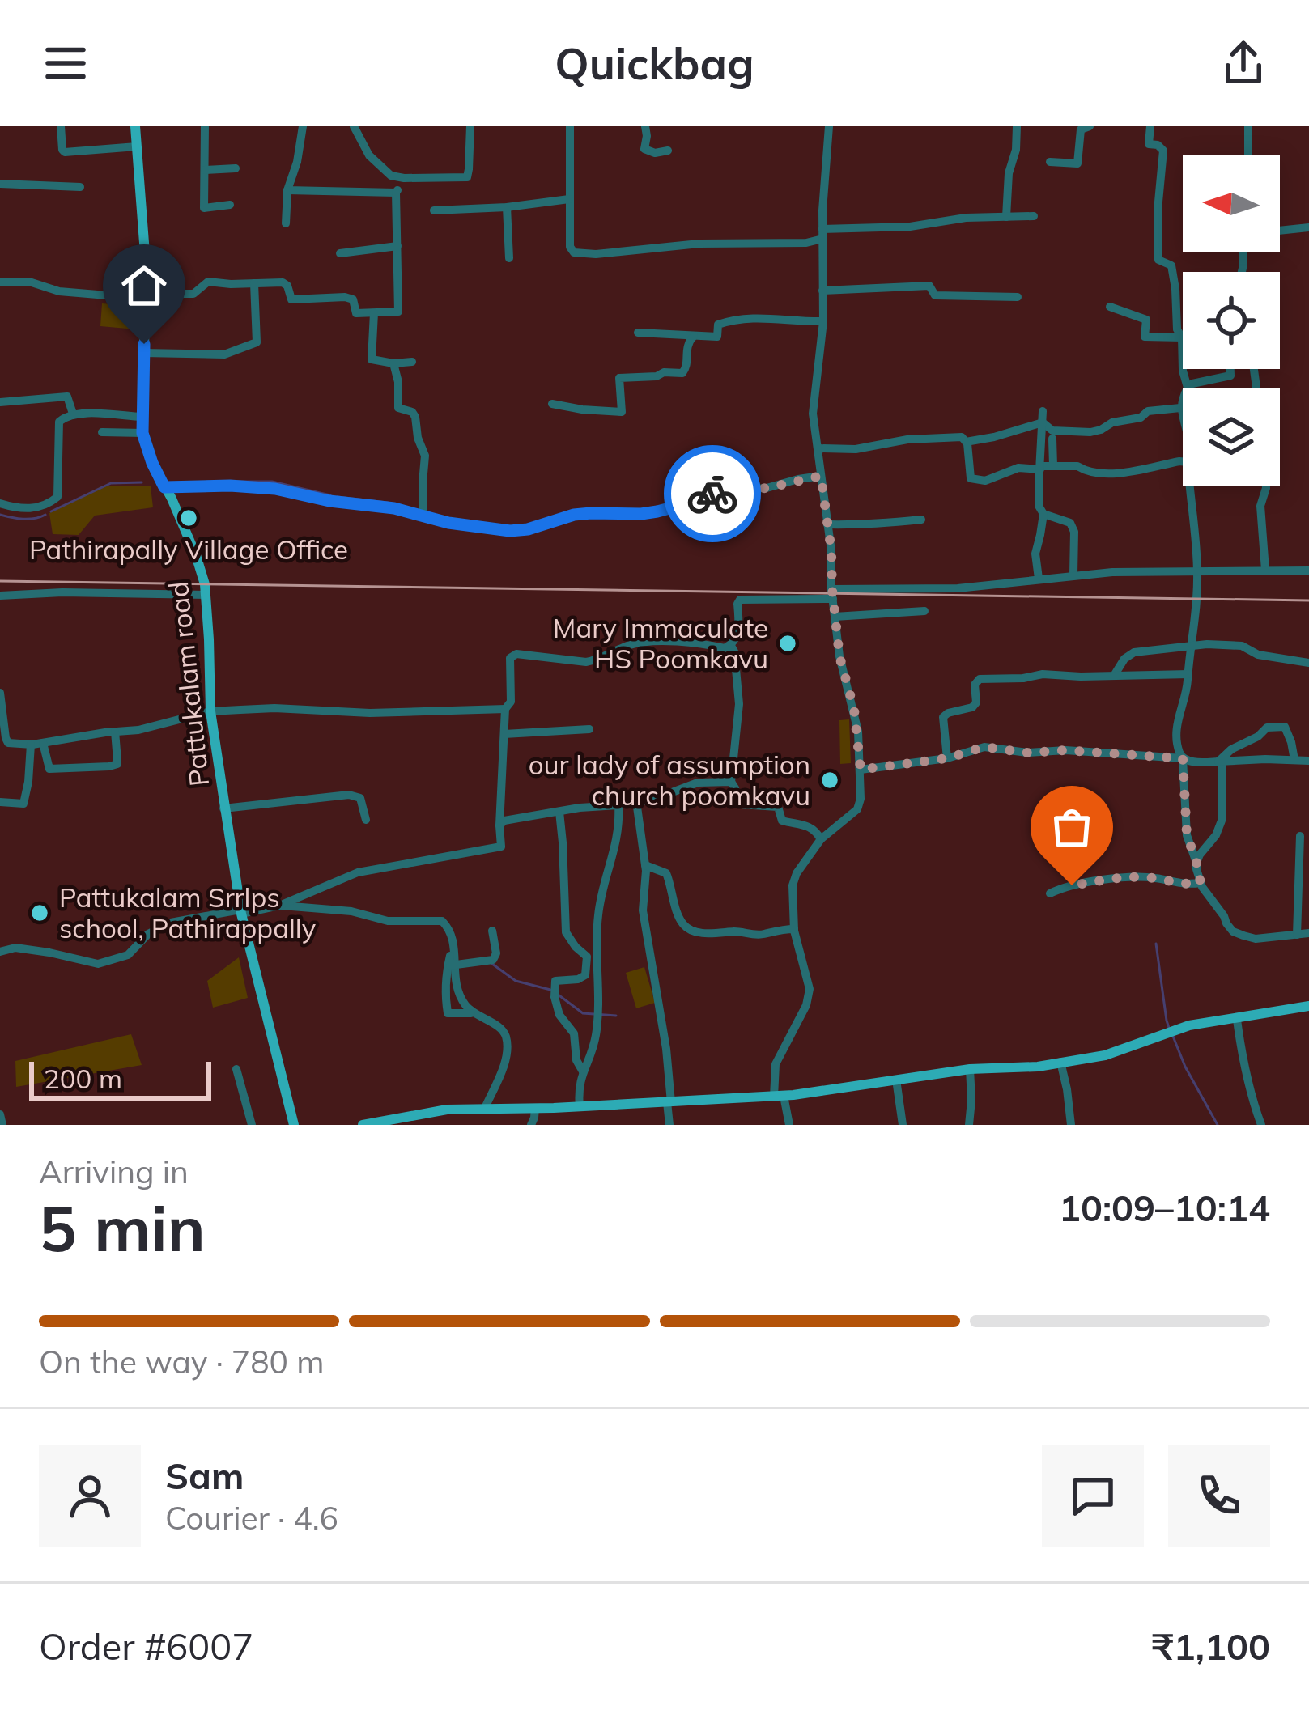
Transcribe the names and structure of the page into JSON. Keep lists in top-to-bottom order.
{
  "streets": {
    "main road": ["Pattukalam road"]
  },
  "places": [
    "Pathirapally Village Office",
    "Mary Immaculate HS Poomkavu",
    "our lady of assumption church poomkavu",
    "Pattukalam Srrlps school, Pathirappally"
  ],
  "scale_bar": "200 m",
  "north": "left",
  "page": {
    "header": "Quickbag",
    "scale": "200 m",
    "heading": ["5 min", "Arriving in", "10:09–10:14"],
    "panel": [
      "Sam",
      "Courier · 4.6",
      "Order #6007",
      "₹1,100"
    ],
    "bar": "On the way · 780 m"
  }
}
